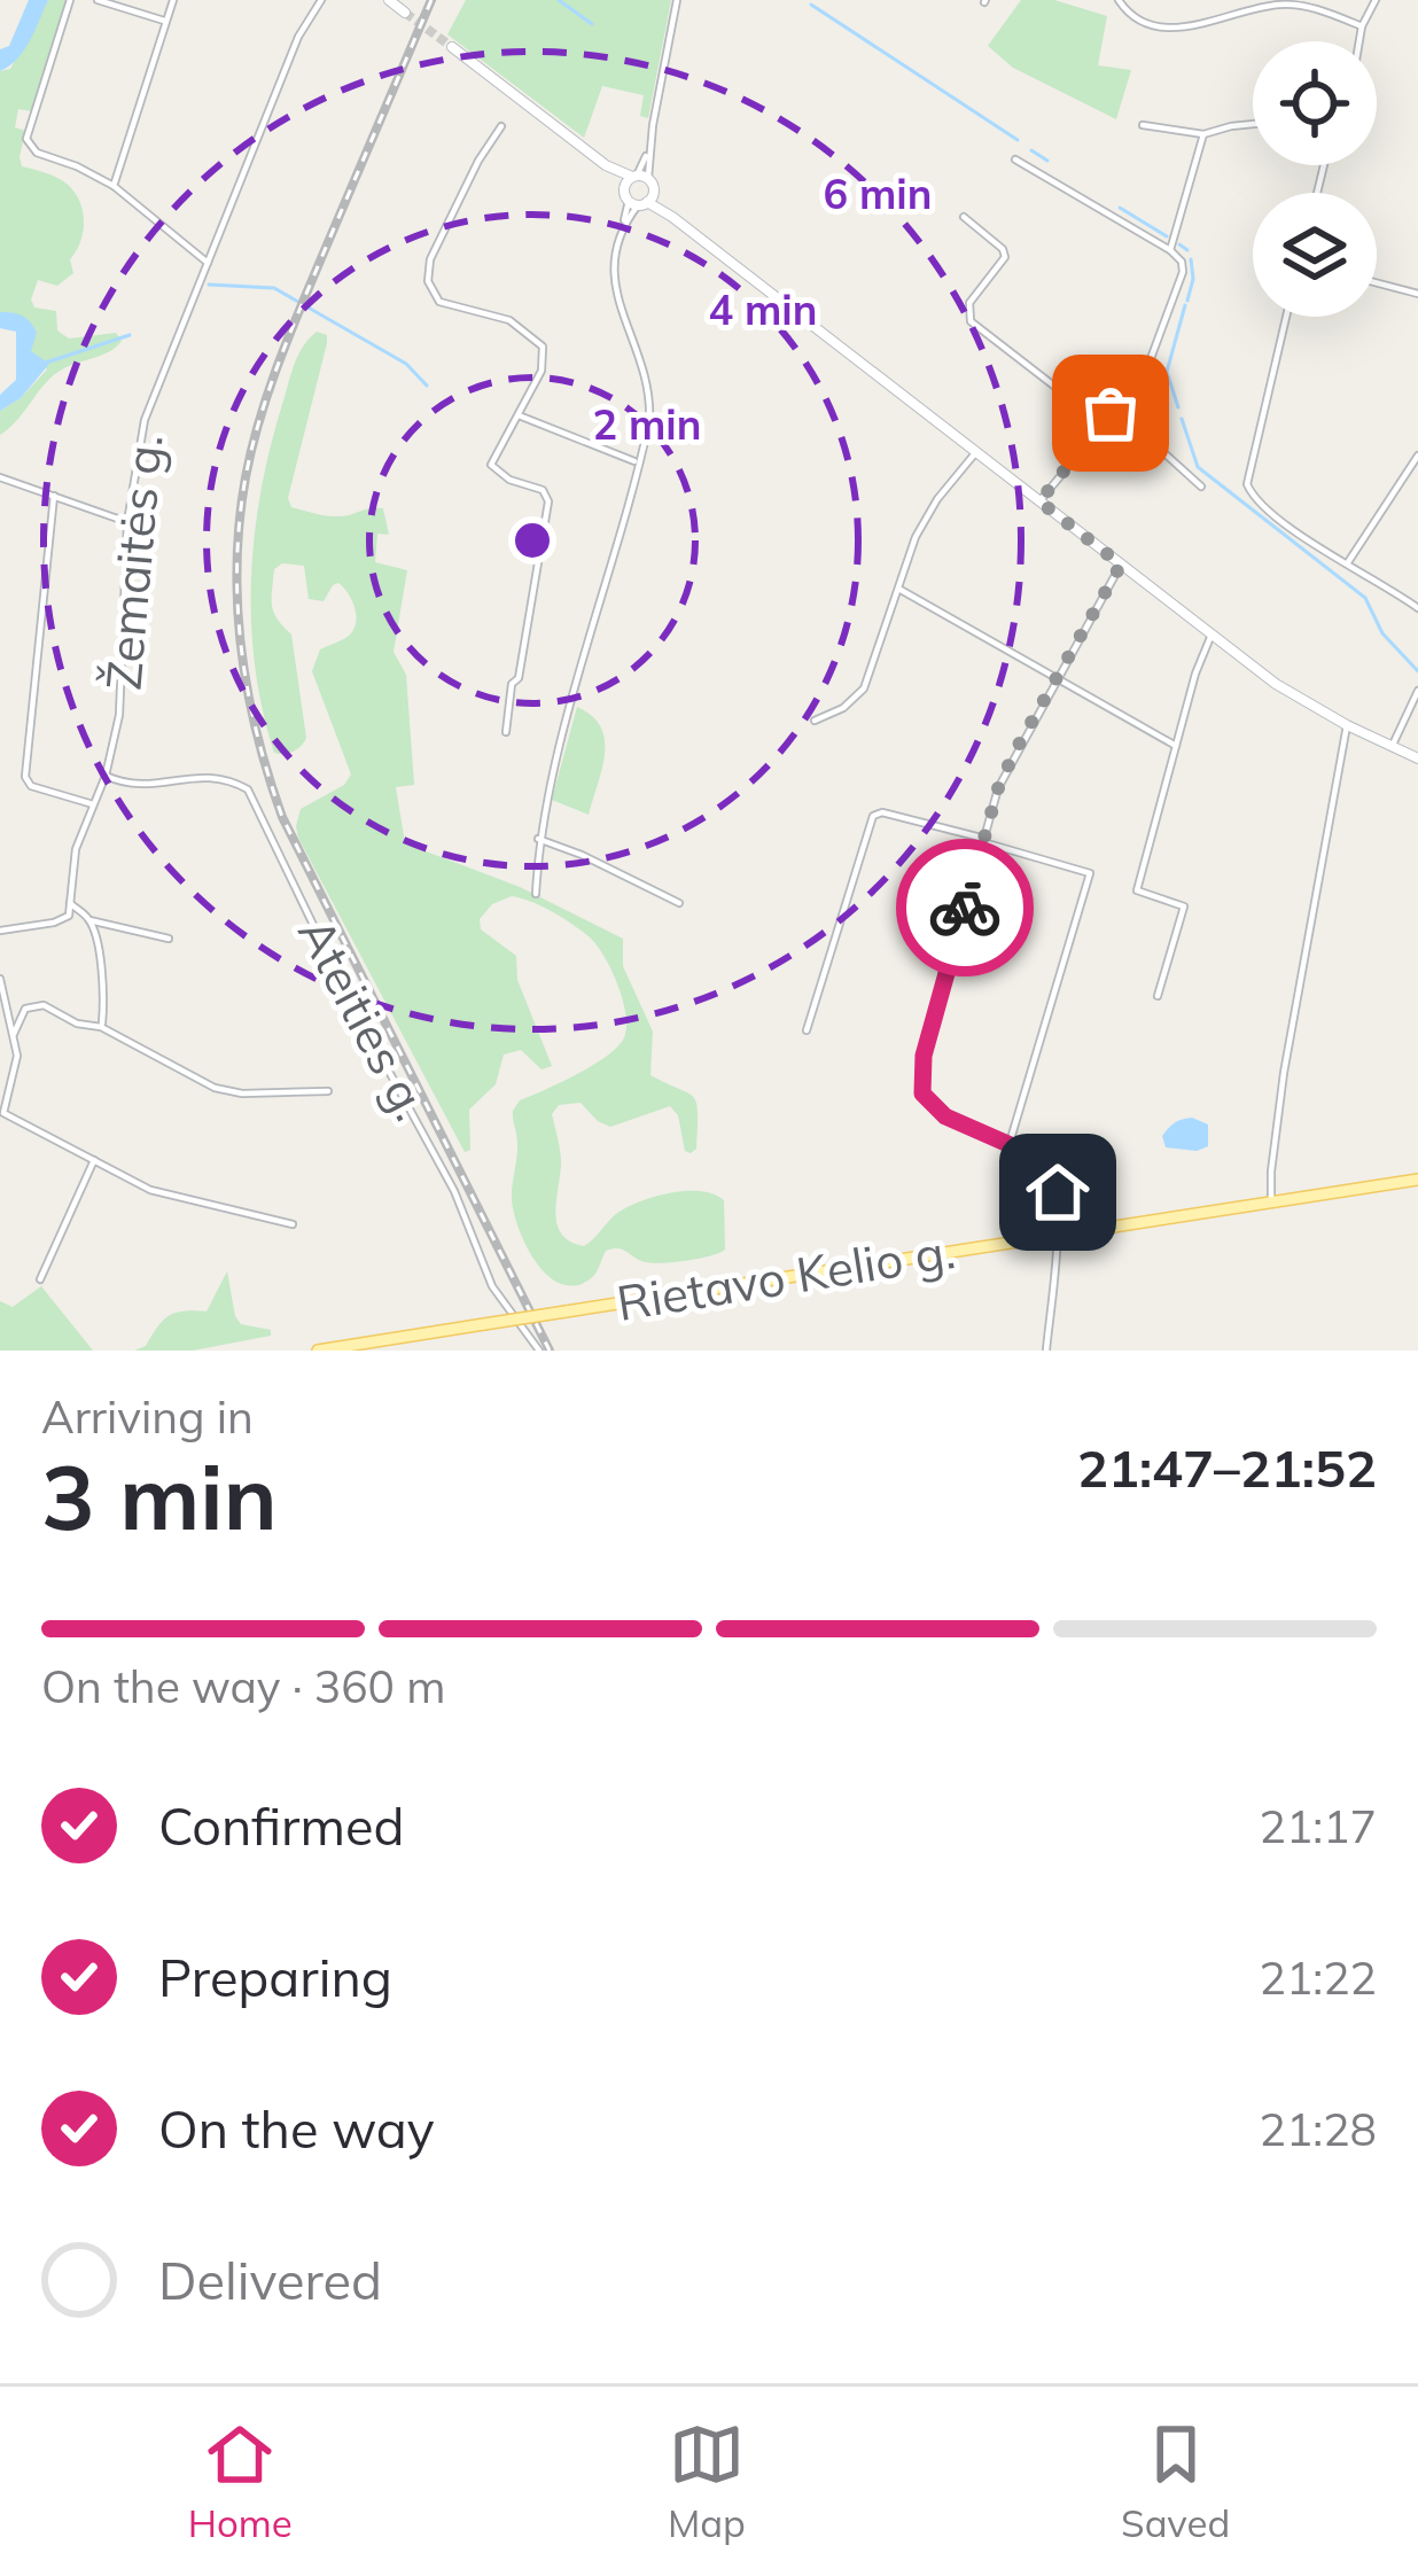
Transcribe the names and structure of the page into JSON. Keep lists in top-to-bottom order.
{
  "streets": {
    "main road": ["Rietavo Kelio g."],
    "street": ["Žemaitės g.", "Ateities g."]
  },
  "crossings": [
    ["Žemaitės g.", "Ateities g."]
  ],
  "page": {
    "heading": ["3 min", "Arriving in", "21:47–21:52"],
    "bar": "On the way · 360 m",
    "list": [
      ["Confirmed", "21:17"],
      ["Preparing", "21:22"],
      ["On the way", "21:28"],
      "Delivered"
    ],
    "tabs": ["Home", "Map", "Saved"]
  },
  "rings": ["6 min", "4 min", "2 min"]
}
